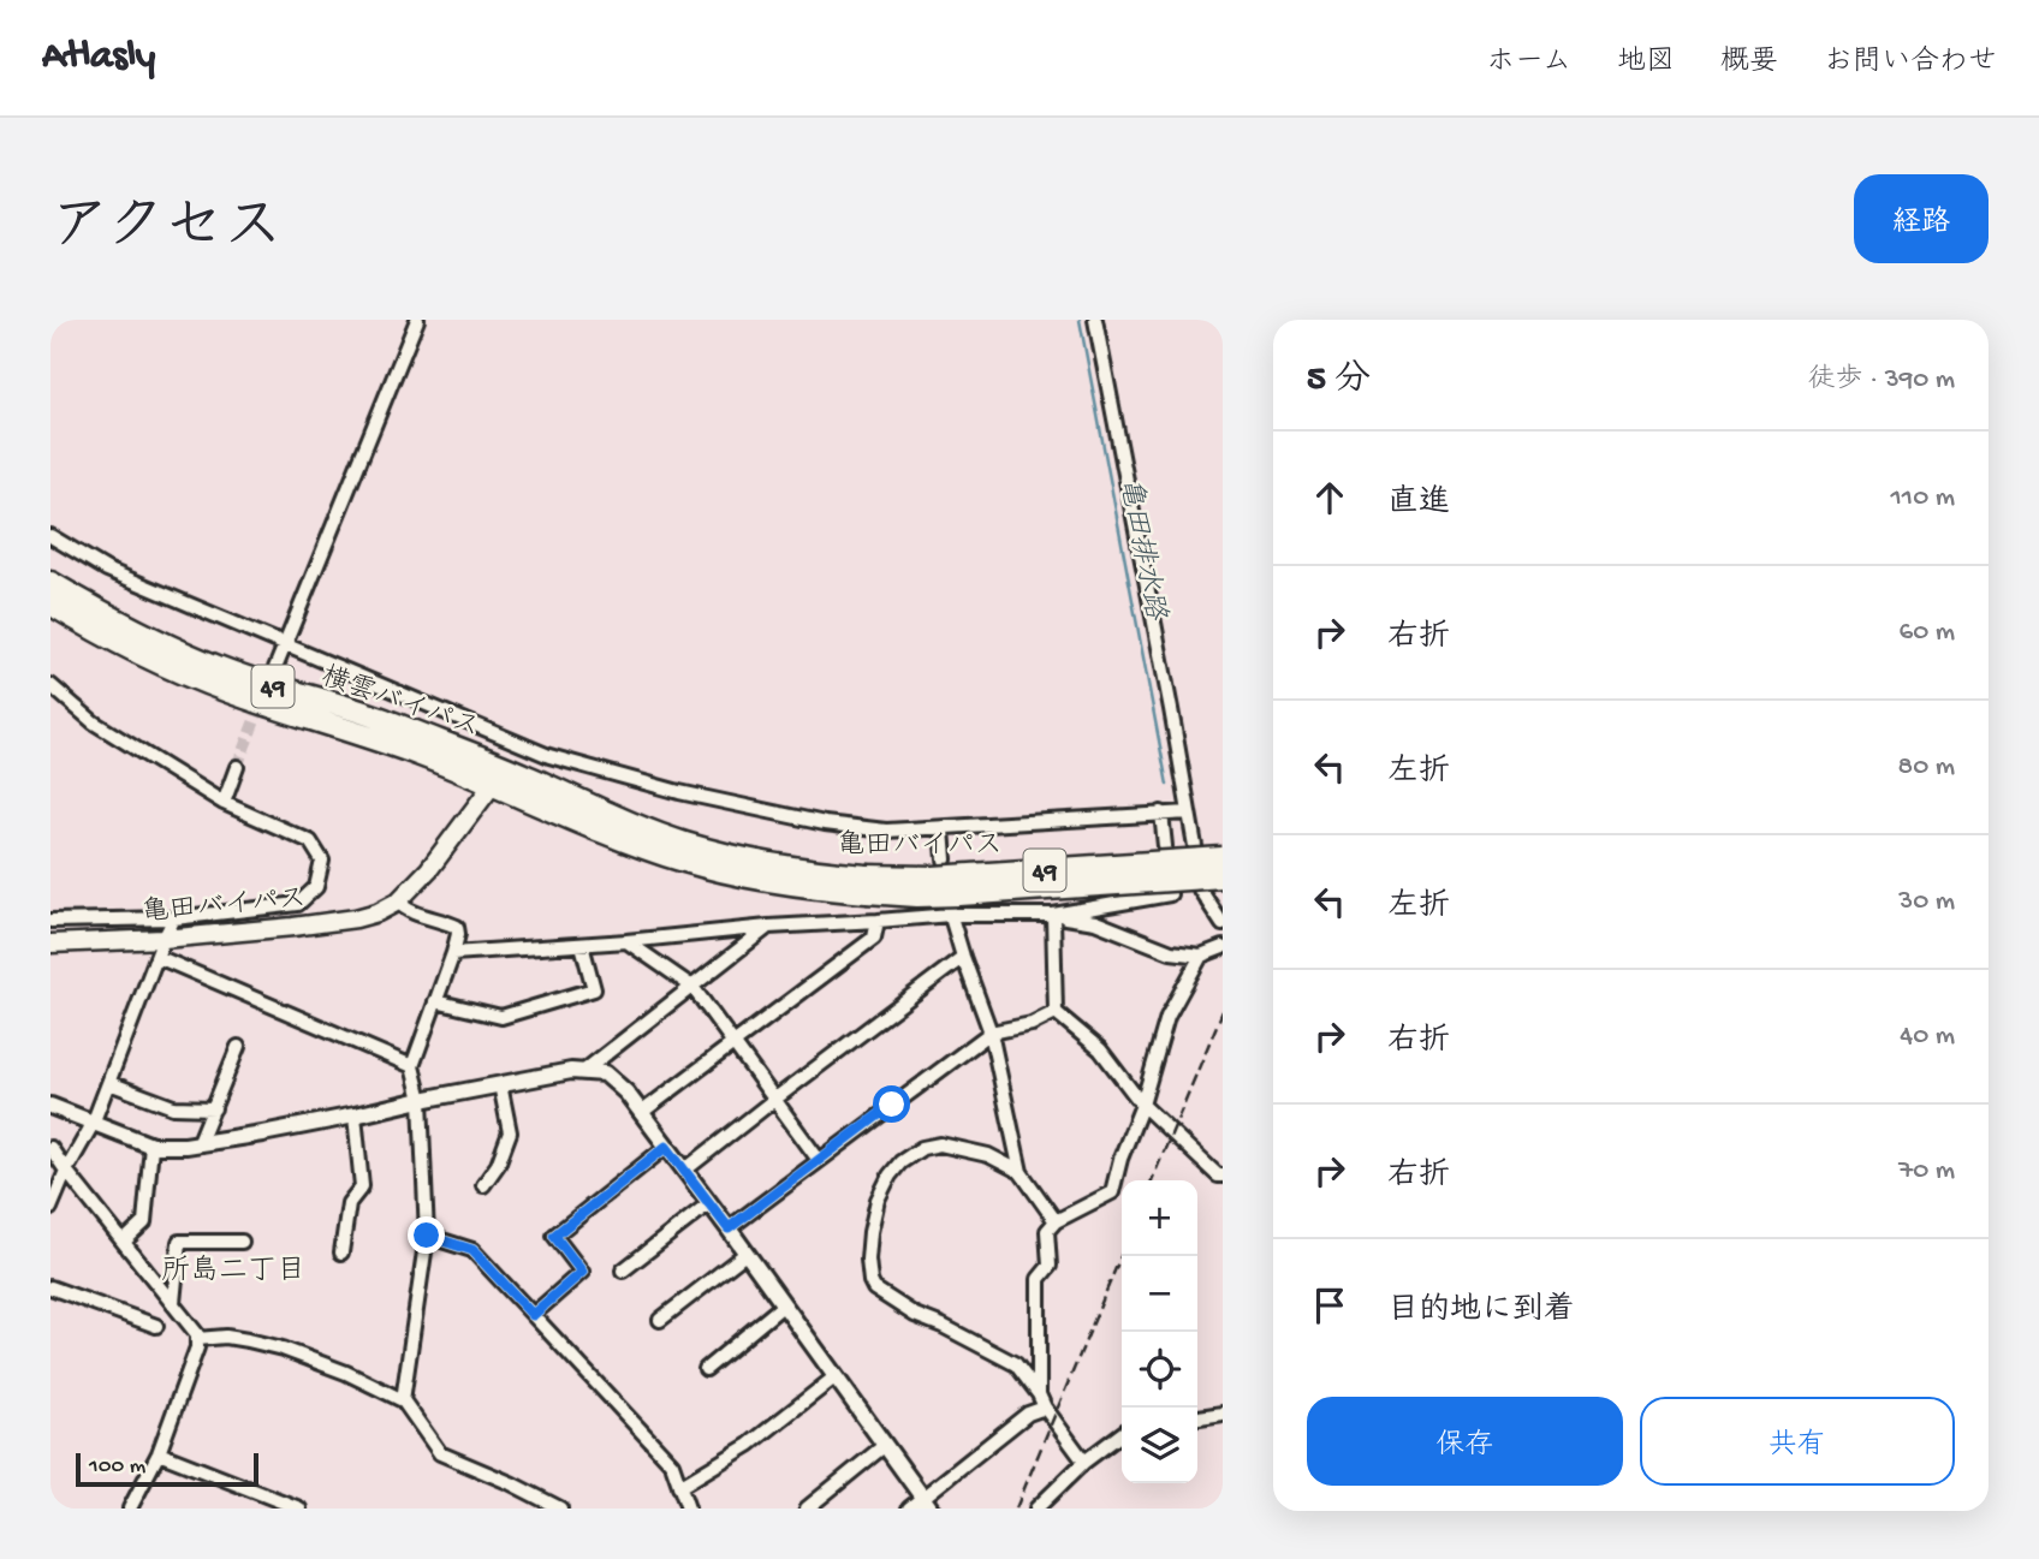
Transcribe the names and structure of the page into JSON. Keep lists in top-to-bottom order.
{
  "streets": {
    "highway": ["49", "横雲バイパス", "亀田バイパス"]
  },
  "crossings": [
    ["横雲バイパス", "亀田バイパス"]
  ],
  "districts": ["所島二丁目"],
  "water": ["亀田排水路"],
  "scale_bar": "100 m",
  "page": {
    "header": "Atlasly",
    "nav": [
      "ホーム",
      "地図",
      "概要",
      "お問い合わせ"
    ],
    "title": "アクセス",
    "buttons": [
      "経路",
      ["保存", "共有"]
    ],
    "heading": ["5 分", "徒歩 · 390 m"],
    "list": [
      ["直進", "110 m"],
      ["右折", "60 m"],
      ["左折", "80 m"],
      ["左折", "30 m"],
      ["右折", "40 m"],
      ["右折", "70 m"],
      "目的地に到着"
    ],
    "map_buttons": ["+", "−"],
    "scale": "100 m"
  }
}
